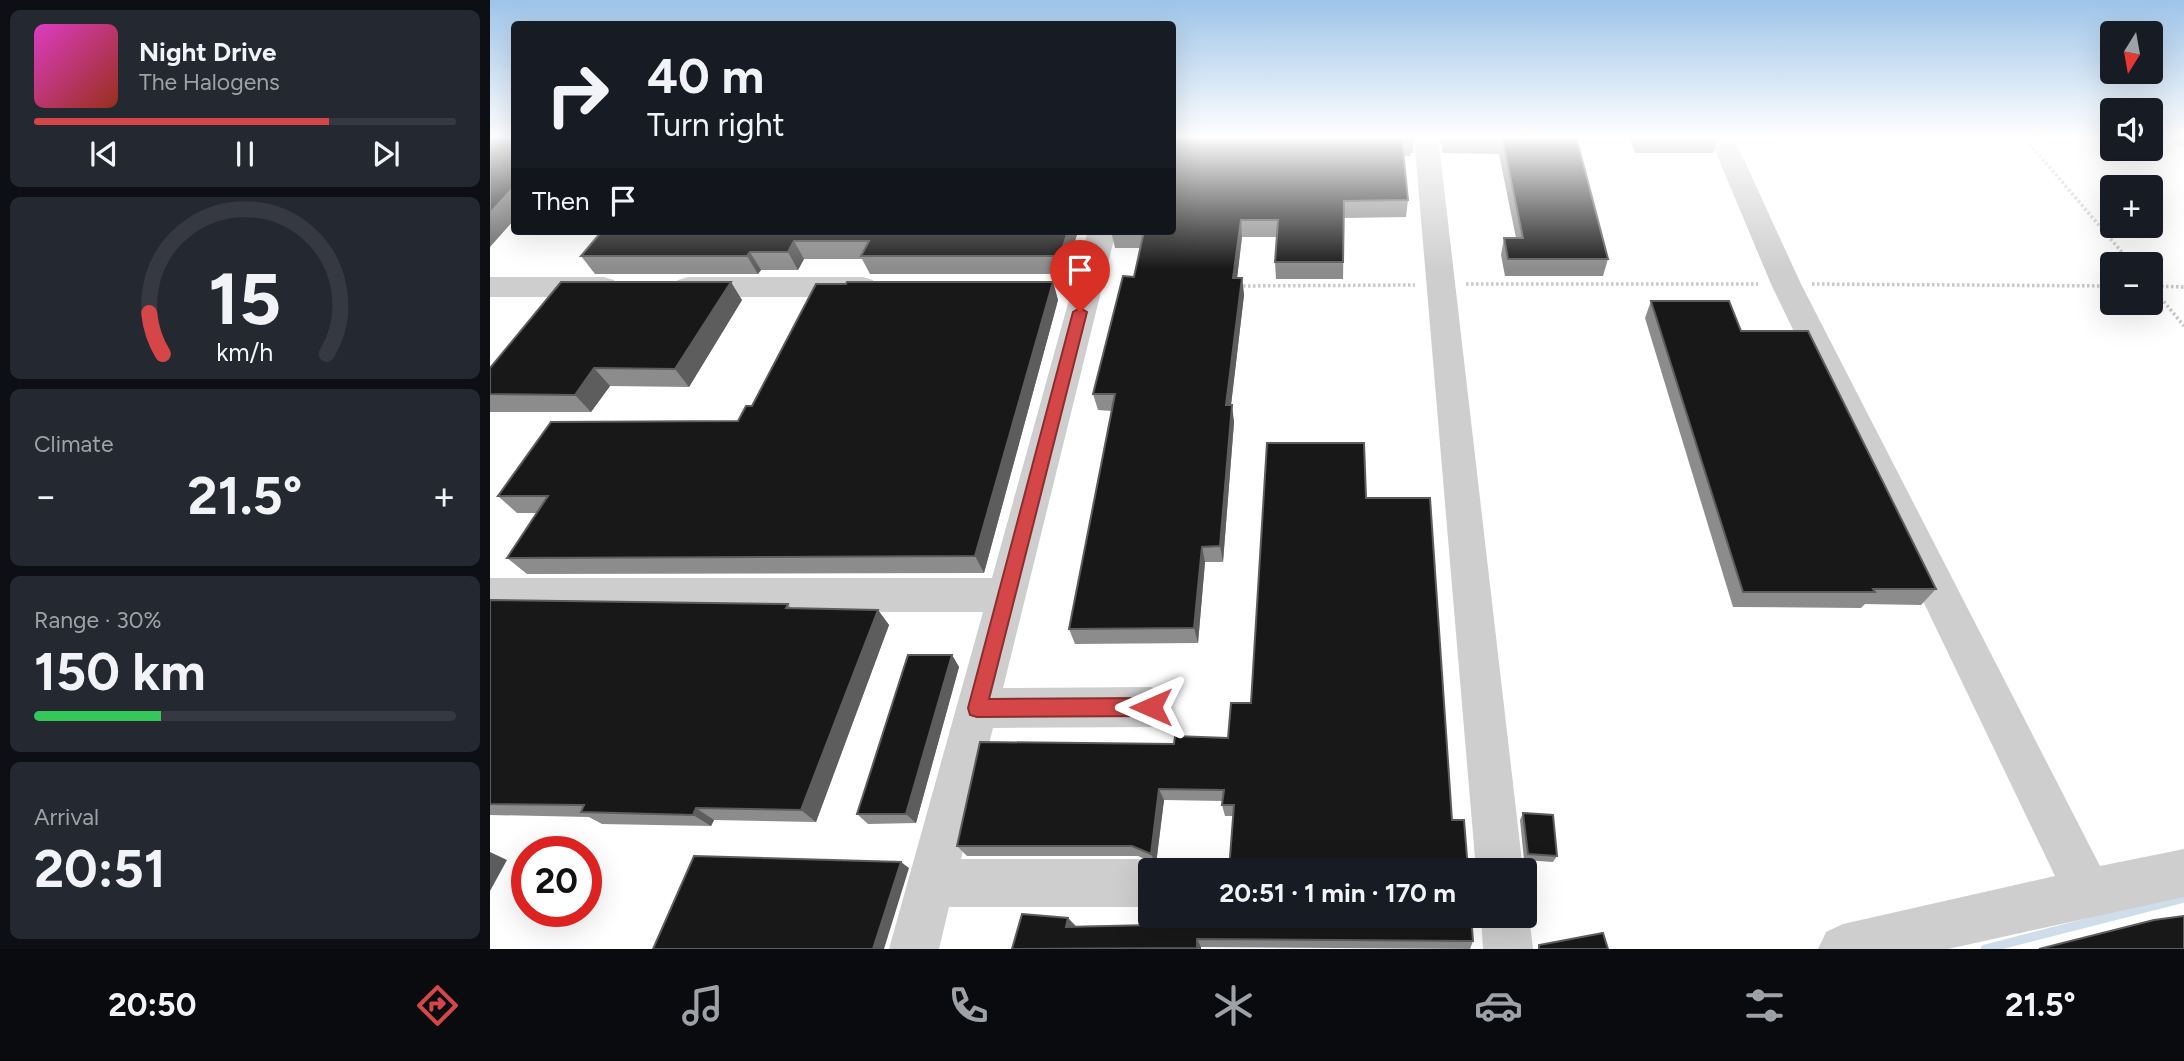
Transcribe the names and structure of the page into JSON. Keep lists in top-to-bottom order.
{
  "north": "bottom",
  "page": {
    "map_buttons": ["+", "−"],
    "turn": ["40 m", "Turn right"],
    "song": ["Night Drive", "The Halogens"],
    "then": "Then",
    "tile": [
      "Climate",
      ["Range · 30%", "150 km"],
      ["Arrival", "20:51"]
    ],
    "heat": ["−", "21.5°", "+"],
    "limit": "20",
    "trip": "20:51 · 1 min · 170 m",
    "tabs": ["20:50", "21.5°"],
    "gauge": ["15", "km/h"]
  }
}
